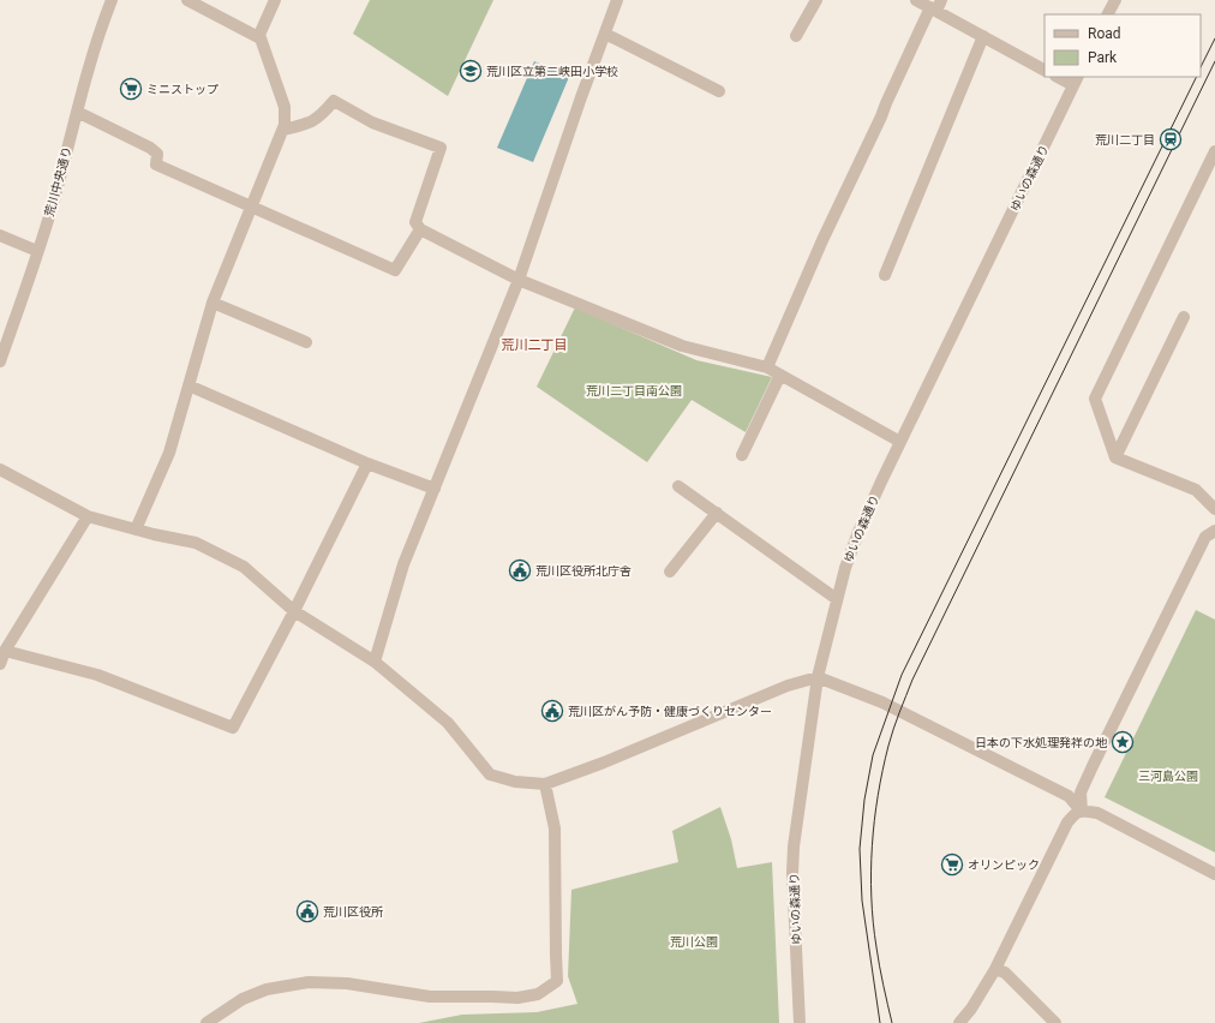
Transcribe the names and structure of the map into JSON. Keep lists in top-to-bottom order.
{
  "streets": {
    "street": ["ゆいの森通り", "荒川中央通り"]
  },
  "districts": ["荒川二丁目"],
  "parks": ["荒川二丁目南公園", "三河島公園", "荒川公園"],
  "places": {
    "school or university": ["荒川区立第二峡田小学校"],
    "supermarket": ["ミニストップ", "オリンピック"],
    "station": ["荒川二丁目"],
    "public building": ["荒川区役所北庁舎", "荒川区がん予防・健康づくりセンター", "荒川区役所"],
    "place": ["日本の下水処理発祥の地"]
  },
  "legend": ["Road", "Park"]
}
